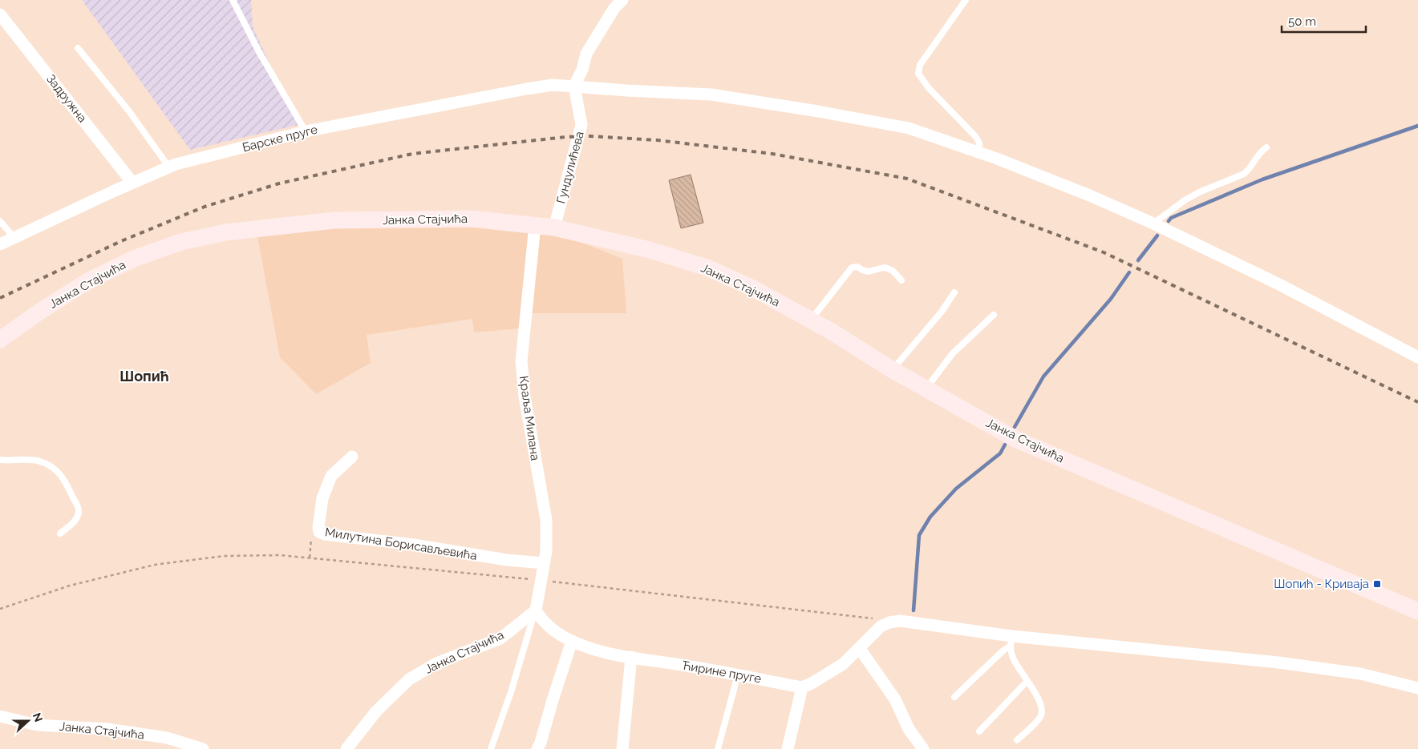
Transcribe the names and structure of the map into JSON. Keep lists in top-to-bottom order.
{
  "streets": {
    "street": [
      "Задружна",
      "Барске пруге",
      "Гундулићева",
      "Јанка Стајчића",
      "Краља Милана",
      "Милутина Борисављевића",
      "Ћирине пруге"
    ]
  },
  "crossings": [
    ["Задружна", "Барске пруге"],
    ["Барске пруге", "Гундулићева"],
    ["Гундулићева", "Јанка Стајчића"],
    ["Јанка Стајчића", "Краља Милана"],
    ["Јанка Стајчића", "Ћирине пруге"],
    ["Краља Милана", "Милутина Борисављевића"],
    ["Краља Милана", "Ћирине пруге"]
  ],
  "districts": ["Шопић"],
  "places": {
    "transit": ["Шопић - Криваја"]
  },
  "scale_bar": "50 m",
  "north": "right"
}
